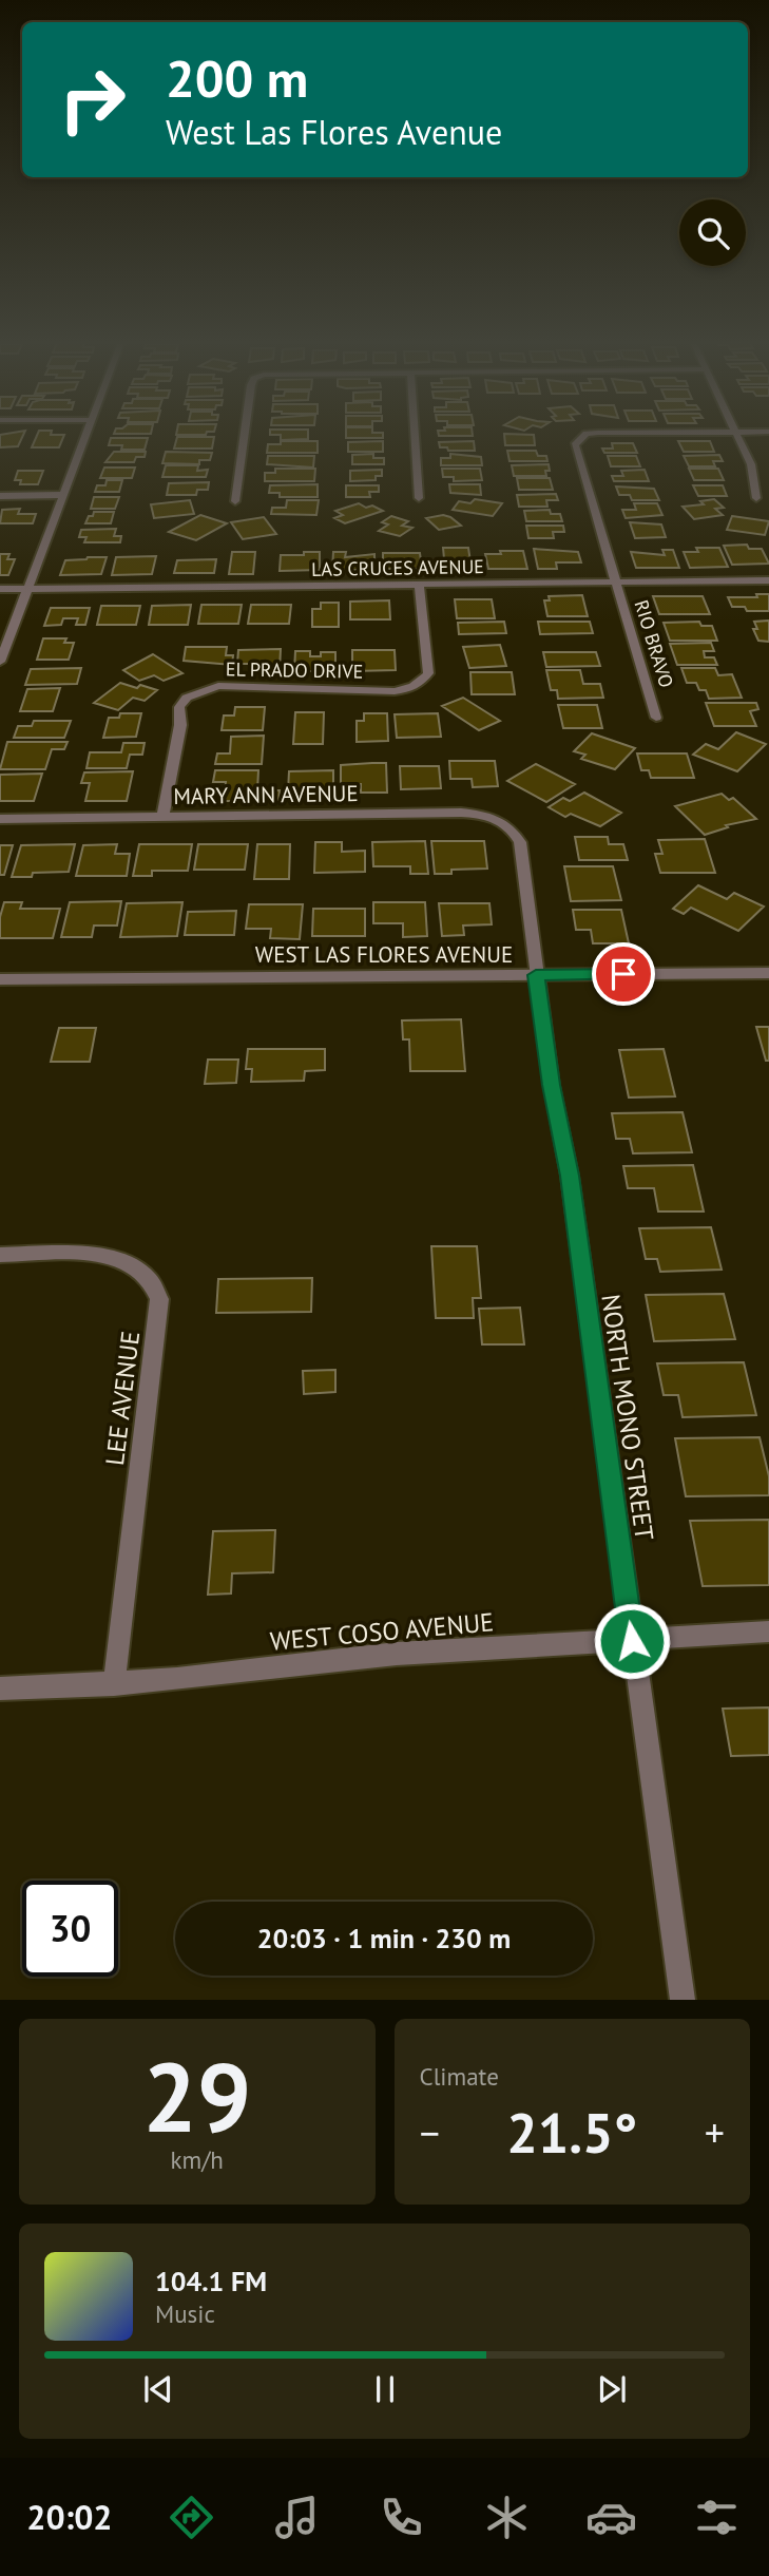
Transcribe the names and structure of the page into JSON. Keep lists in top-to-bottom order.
{
  "streets": {
    "street": [
      "LAS CRUCES AVENUE",
      "RIO BRAVO",
      "EL PRADO DRIVE",
      "MARY ANN AVENUE",
      "WEST LAS FLORES AVENUE",
      "LEE AVENUE",
      "NORTH MONO STREET",
      "WEST COSO AVENUE"
    ]
  },
  "crossings": [
    ["LAS CRUCES AVENUE", "RIO BRAVO"],
    ["LAS CRUCES AVENUE", "EL PRADO DRIVE"],
    ["EL PRADO DRIVE", "MARY ANN AVENUE"],
    ["MARY ANN AVENUE", "NORTH MONO STREET"],
    ["WEST LAS FLORES AVENUE", "NORTH MONO STREET"],
    ["LEE AVENUE", "WEST COSO AVENUE"],
    ["NORTH MONO STREET", "WEST COSO AVENUE"]
  ],
  "page": {
    "turn": ["200 m", "West Las Flores Avenue"],
    "limit": "30",
    "trip": "20:03 · 1 min · 230 m",
    "tile": [
      ["29", "km/h"],
      "Climate"
    ],
    "heat": ["−", "21.5°", "+"],
    "song": ["104.1 FM", "Music"],
    "tabs": "20:02"
  }
}
